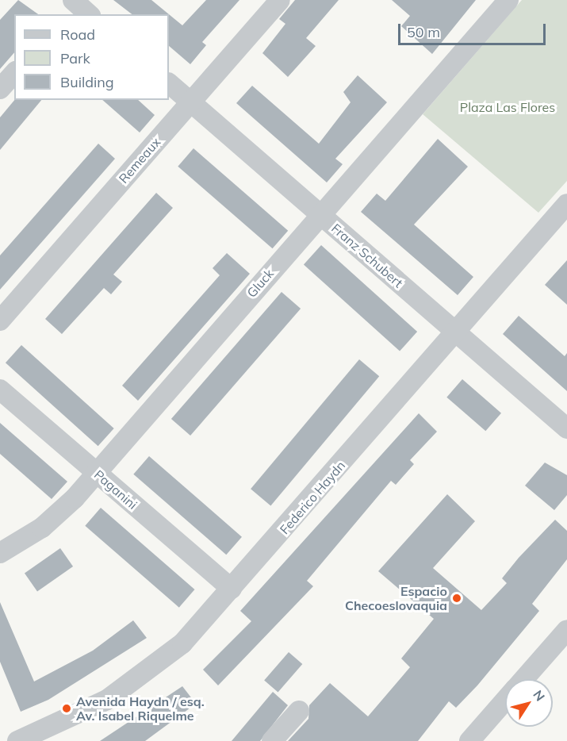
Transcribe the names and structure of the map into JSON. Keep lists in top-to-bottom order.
{
  "streets": {
    "street": [
      "Remeaux",
      "Franz Schubert",
      "Gluck",
      "Paganini",
      "Federico Haydn"
    ]
  },
  "crossings": [
    ["Remeaux", "Franz Schubert"],
    ["Franz Schubert", "Gluck"],
    ["Franz Schubert", "Federico Haydn"],
    ["Gluck", "Paganini"],
    ["Paganini", "Federico Haydn"]
  ],
  "parks": ["Plaza Las Flores"],
  "places": ["Espacio Checoeslovaquia", "Avenida Haydn / esq. Av. Isabel Riquelme"],
  "legend": ["Road", "Park", "Building"],
  "scale_bar": "50 m",
  "north": "top right"
}
